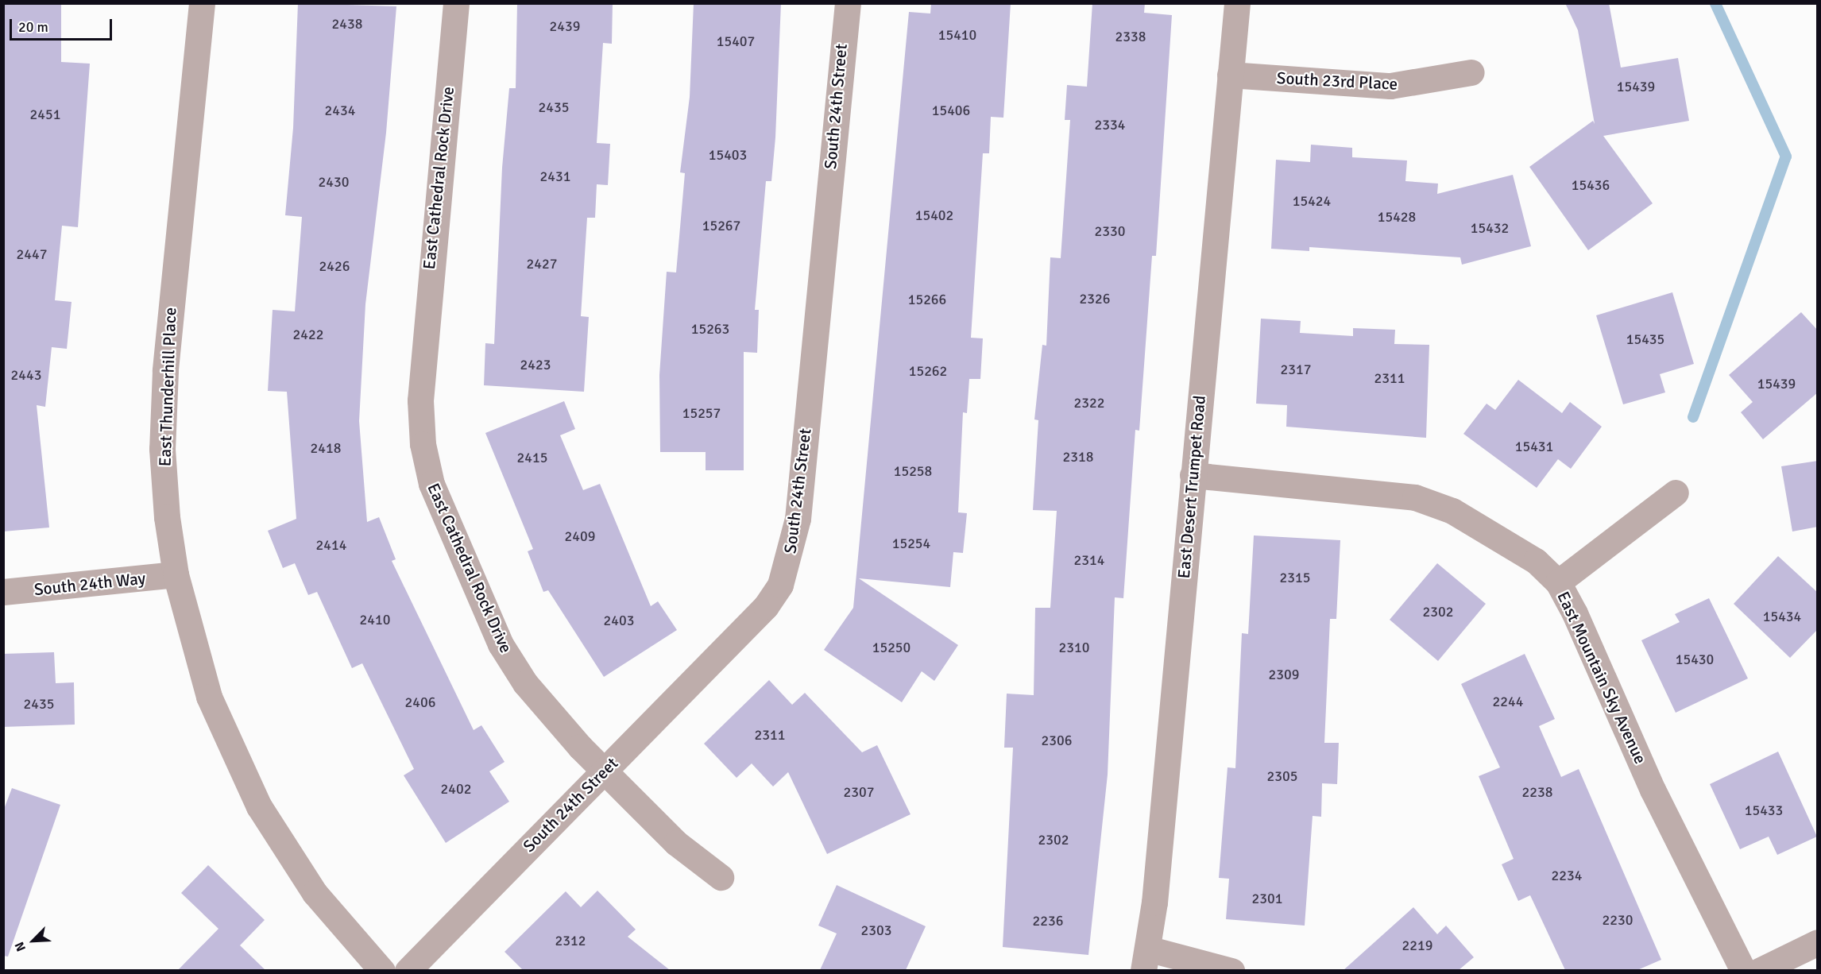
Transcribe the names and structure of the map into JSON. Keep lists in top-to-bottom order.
{
  "streets": {
    "street": [
      "South 23rd Place",
      "South 24th Street",
      "East Cathedral Rock Drive",
      "East Thunderhill Place",
      "East Desert Trumpet Road",
      "South 24th Way",
      "East Mountain Sky Avenue"
    ]
  },
  "crossings": [
    ["South 23rd Place", "East Desert Trumpet Road"],
    ["South 24th Street", "East Cathedral Rock Drive"],
    ["East Thunderhill Place", "South 24th Way"],
    ["East Desert Trumpet Road", "East Mountain Sky Avenue"]
  ],
  "house_numbers": [
    "2438",
    "2439",
    "15410",
    "2338",
    "15407",
    "15439",
    "2435",
    "2434",
    "15406",
    "2451",
    "2334",
    "15403",
    "2431",
    "2430",
    "15436",
    "15424",
    "15402",
    "15428",
    "15267",
    "15432",
    "2330",
    "2447",
    "2427",
    "2426",
    "2326",
    "15266",
    "15263",
    "2422",
    "15435",
    "2423",
    "2317",
    "15262",
    "2443",
    "2311",
    "15439",
    "2322",
    "15257",
    "15431",
    "2418",
    "2318",
    "2415",
    "15258",
    "2409",
    "15254",
    "2414",
    "2314",
    "2315",
    "2302",
    "15434",
    "2410",
    "2403",
    "15250",
    "2310",
    "15430",
    "2309",
    "2244",
    "2406",
    "2435",
    "2311",
    "2306",
    "2305",
    "2402",
    "2307",
    "2238",
    "15433",
    "2302",
    "2234",
    "2301",
    "2230",
    "2236",
    "2303",
    "2312",
    "2219"
  ],
  "scale_bar": "20 m",
  "north": "bottom left"
}
